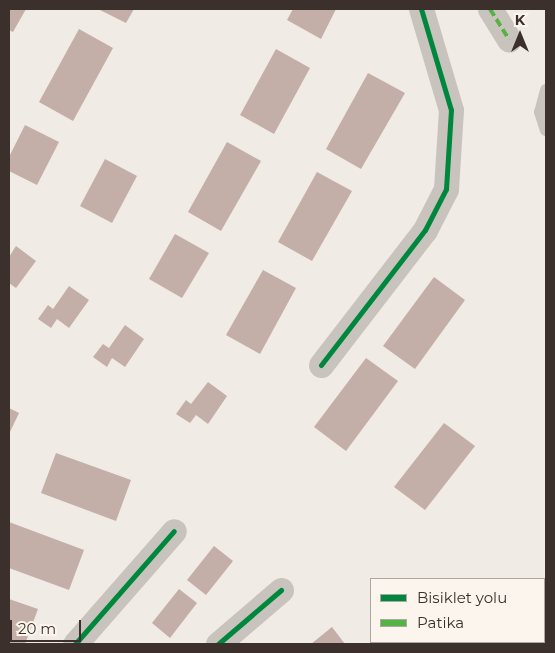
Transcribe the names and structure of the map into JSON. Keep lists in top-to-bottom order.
{
  "legend": ["Bisiklet yolu", "Patika"],
  "scale_bar": "20 m",
  "north": "top"
}
